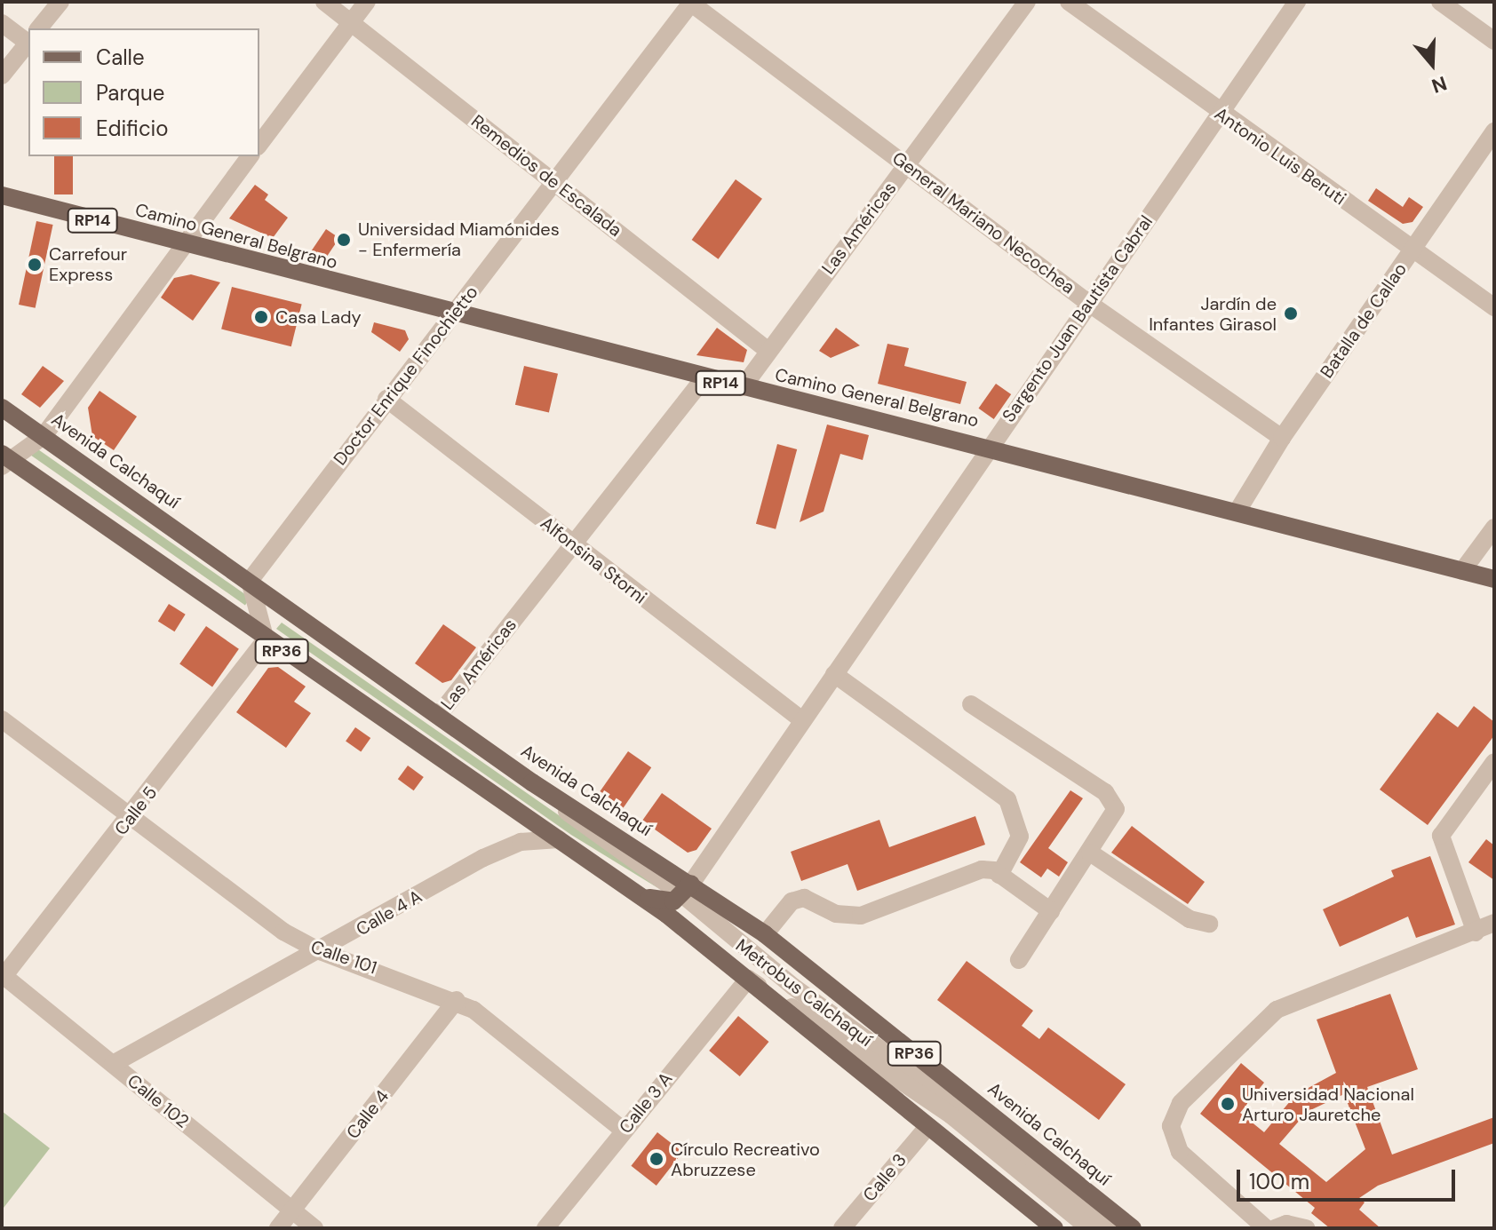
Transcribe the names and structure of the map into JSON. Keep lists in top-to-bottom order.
{
  "streets": {
    "main road": [
      "RP14",
      "Camino General Belgrano",
      "Avenida Calchaquí",
      "RP36"
    ],
    "street": [
      "Antonio Luis Beruti",
      "Remedios de Escalada",
      "General Mariano Necochea",
      "Las Américas",
      "Sargento Juan Bautista Cabral",
      "Batalla de Callao",
      "Doctor Enrique Finochietto",
      "Alfonsina Storni",
      "Calle 5",
      "Calle 4 A",
      "Calle 101",
      "Metrobus Calchaquí",
      "Calle 102",
      "Calle 3 A",
      "Calle 4",
      "Calle 3"
    ]
  },
  "crossings": [
    ["Antonio Luis Beruti", "Sargento Juan Bautista Cabral"],
    ["Antonio Luis Beruti", "Batalla de Callao"],
    ["Remedios de Escalada", "Las Américas"],
    ["Remedios de Escalada", "Doctor Enrique Finochietto"],
    ["General Mariano Necochea", "Las Américas"],
    ["General Mariano Necochea", "Sargento Juan Bautista Cabral"],
    ["General Mariano Necochea", "Batalla de Callao"],
    ["General Mariano Necochea", "Doctor Enrique Finochietto"],
    ["Las Américas", "Camino General Belgrano"],
    ["Las Américas", "Avenida Calchaquí"],
    ["Las Américas", "Alfonsina Storni"],
    ["Camino General Belgrano", "Sargento Juan Bautista Cabral"],
    ["Camino General Belgrano", "Batalla de Callao"],
    ["Camino General Belgrano", "Doctor Enrique Finochietto"],
    ["Sargento Juan Bautista Cabral", "Avenida Calchaquí"],
    ["Sargento Juan Bautista Cabral", "Alfonsina Storni"],
    ["Sargento Juan Bautista Cabral", "Metrobus Calchaquí"],
    ["Doctor Enrique Finochietto", "Avenida Calchaquí"],
    ["Doctor Enrique Finochietto", "Alfonsina Storni"],
    ["Avenida Calchaquí", "Metrobus Calchaquí"],
    ["RP36", "Calle 5"],
    ["RP36", "Calle 4 A"],
    ["RP36", "Metrobus Calchaquí"],
    ["RP36", "Calle 3 A"],
    ["RP36", "Calle 3"],
    ["Calle 5", "Calle 101"],
    ["Calle 5", "Calle 102"],
    ["Calle 4 A", "Calle 101"],
    ["Calle 4 A", "Calle 102"],
    ["Calle 101", "Calle 3 A"],
    ["Calle 101", "Calle 4"],
    ["Metrobus Calchaquí", "Calle 3 A"],
    ["Calle 102", "Calle 4"]
  ],
  "places": [
    "Universidad Miamónides - Enfermería",
    "Carrefour Express",
    "Jardín de Infantes Girasol",
    "Casa Lady",
    "Universidad Nacional Arturo Jauretche",
    "Círculo Recreativo Abruzzese"
  ],
  "legend": ["Calle", "Parque", "Edificio"],
  "scale_bar": "100 m",
  "north": "bottom"
}
